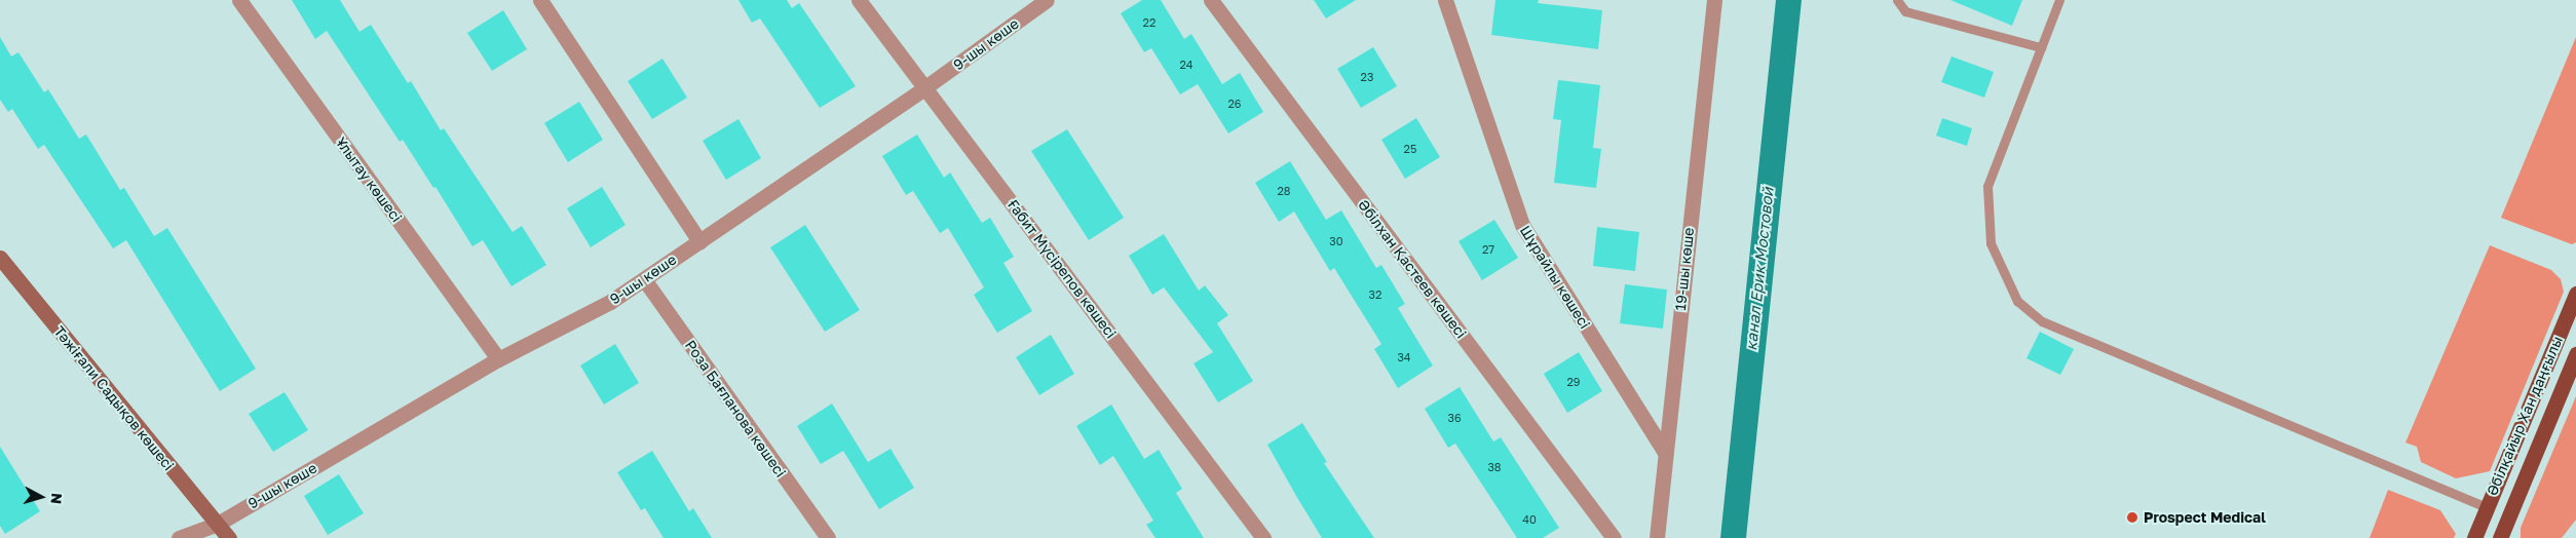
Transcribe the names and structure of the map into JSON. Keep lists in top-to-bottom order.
{
  "streets": {
    "main road": ["Әбілқайыр Хан даңғылы"],
    "street": [
      "9-шы көше",
      "Ұлытау көшесi",
      "Ғабит Мүсірепов көшесi",
      "Әбілхан Қастеев көшесi",
      "19-шы көше",
      "Шұрайлы көшесі",
      "Тәжіғали Садықов көшесі",
      "Роза Бағланова көшесi"
    ]
  },
  "crossings": [
    ["9-шы көше", "Ұлытау көшесi"],
    ["9-шы көше", "Ғабит Мүсірепов көшесi"],
    ["9-шы көше", "Тәжіғали Садықов көшесі"],
    ["9-шы көше", "Роза Бағланова көшесi"],
    ["19-шы көше", "Шұрайлы көшесі"]
  ],
  "water": ["канал Ерик Мостовой"],
  "places": ["Prospect Medical"],
  "house_numbers": [
    "22",
    "24",
    "23",
    "26",
    "25",
    "28",
    "30",
    "27",
    "32",
    "34",
    "29",
    "36",
    "38",
    "40"
  ],
  "north": "right"
}
